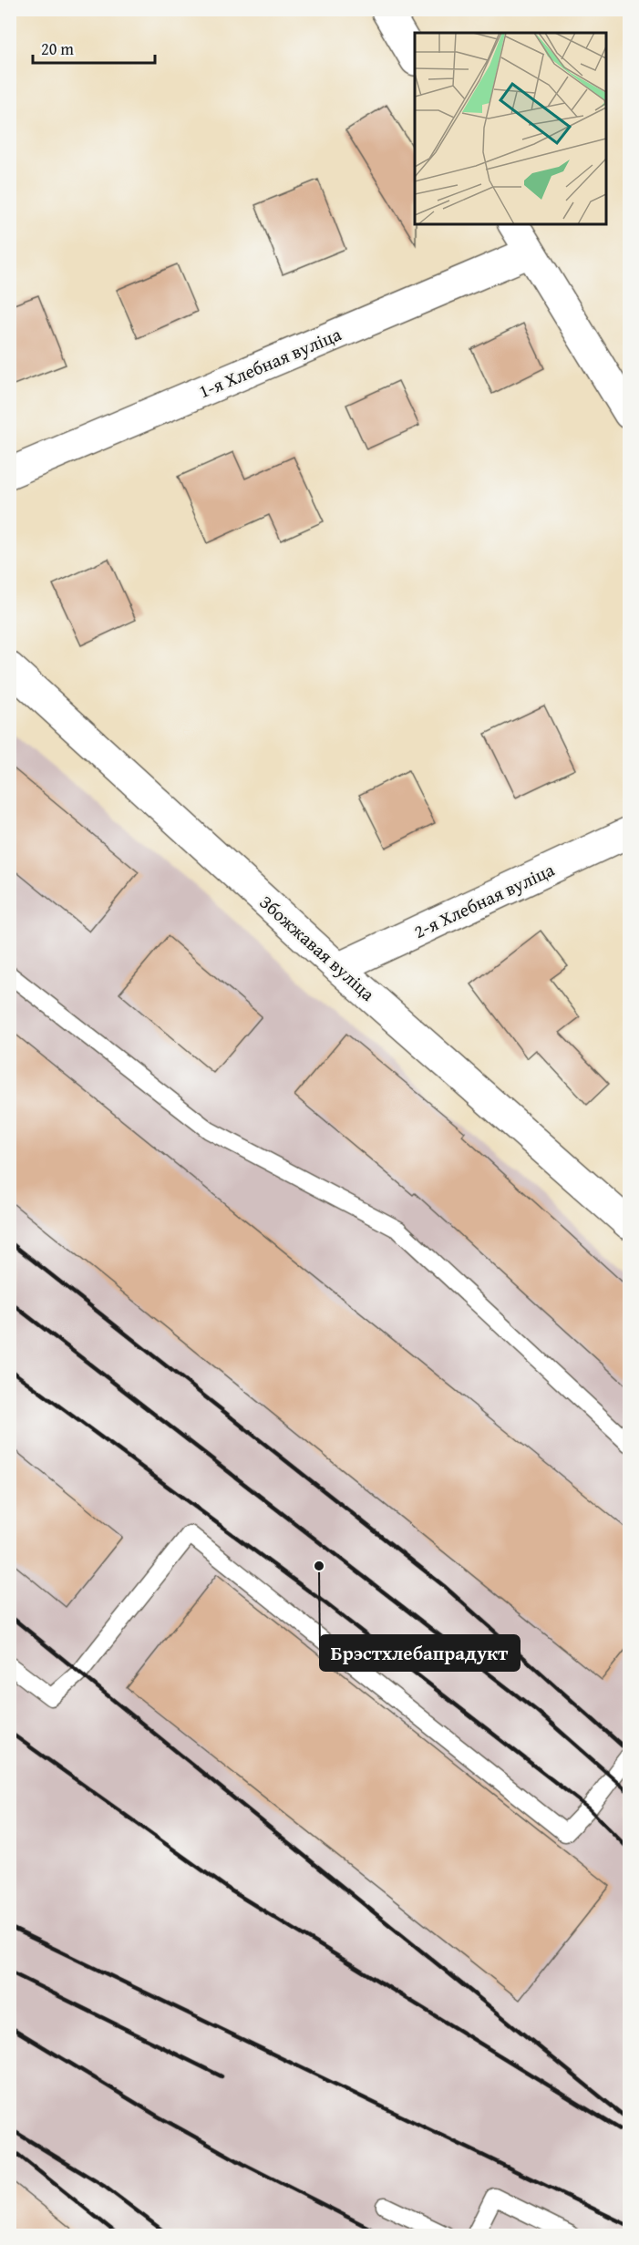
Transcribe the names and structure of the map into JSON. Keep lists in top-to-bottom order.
{
  "streets": {
    "street": ["1-я Хлебная вуліца", "2-я Хлебная вуліца", "Збожжавая вуліца"]
  },
  "crossings": [
    ["2-я Хлебная вуліца", "Збожжавая вуліца"]
  ],
  "places": ["Брэстхлебапрадукт"],
  "scale_bar": "20 m"
}
